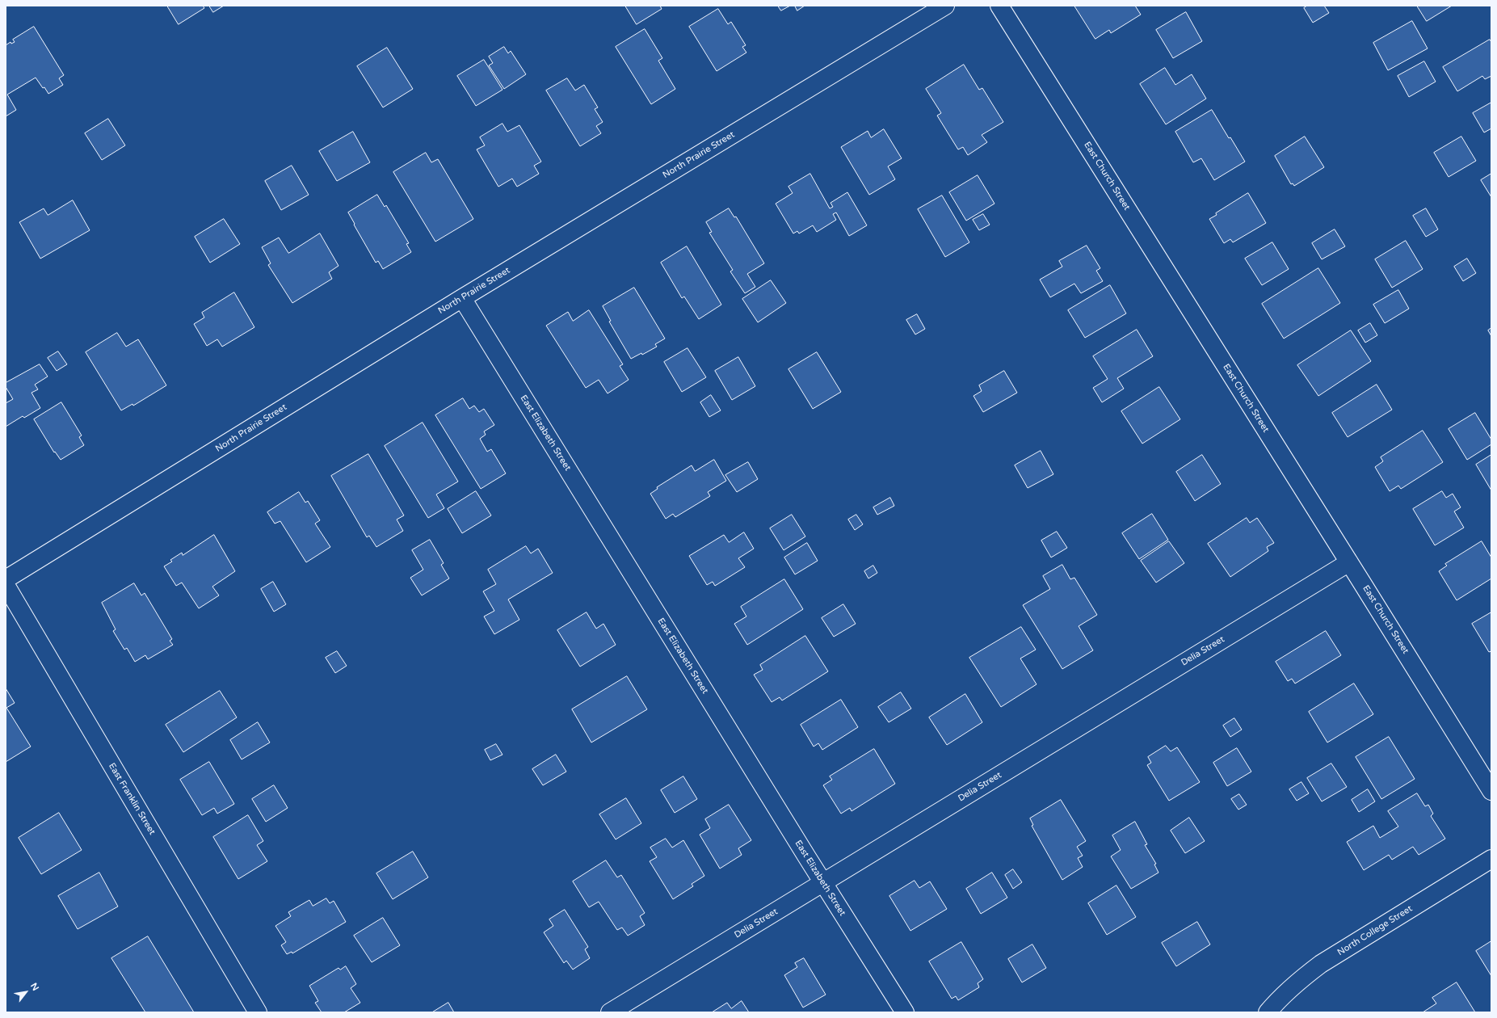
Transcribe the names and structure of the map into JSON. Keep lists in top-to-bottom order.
{
  "streets": {
    "street": [
      "North Prairie Street",
      "East Church Street",
      "East Elizabeth Street",
      "Delia Street",
      "East Franklin Street",
      "North College Street"
    ]
  },
  "crossings": [
    ["North Prairie Street", "East Elizabeth Street"],
    ["East Church Street", "Delia Street"],
    ["East Elizabeth Street", "Delia Street"]
  ],
  "north": "top right"
}
